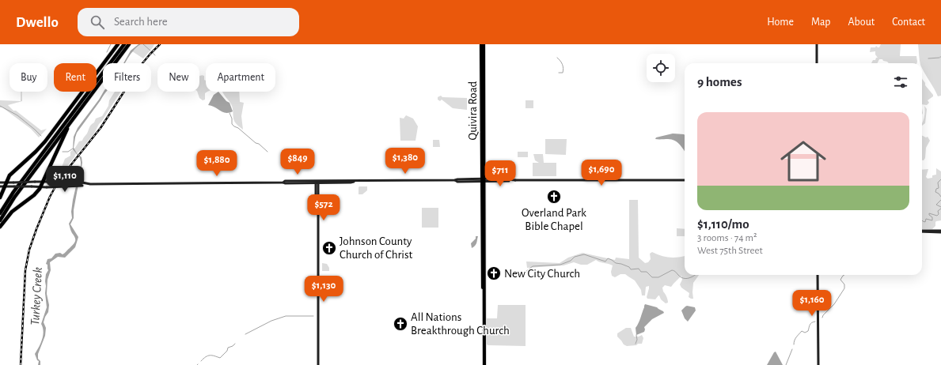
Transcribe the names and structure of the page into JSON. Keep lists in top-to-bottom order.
{
  "streets": {
    "main road": ["Quivira Road"]
  },
  "water": ["Turkey Creek"],
  "places": {
    "church": [
      "Overland Park Bible Chapel",
      "Johnson County Church of Christ",
      "New City Church",
      "All Nations Breakthrough Church"
    ]
  },
  "page": {
    "header": "Dwello",
    "search": "Search here",
    "nav": [
      "Home",
      "Map",
      "About",
      "Contact"
    ],
    "chip": [
      "Buy",
      "Rent",
      "Filters",
      "New",
      "Apartment"
    ],
    "heading": "9 homes",
    "list": [
      {
        "name": "$1,110/mo",
        "note": "3 rooms · 74 m² · West 75th Street"
      }
    ],
    "price": [
      "$1,380",
      "$849",
      "$1,880",
      "$1,690",
      "$711",
      "$1,110",
      "$572",
      "$1,130",
      "$1,160"
    ]
  }
}
